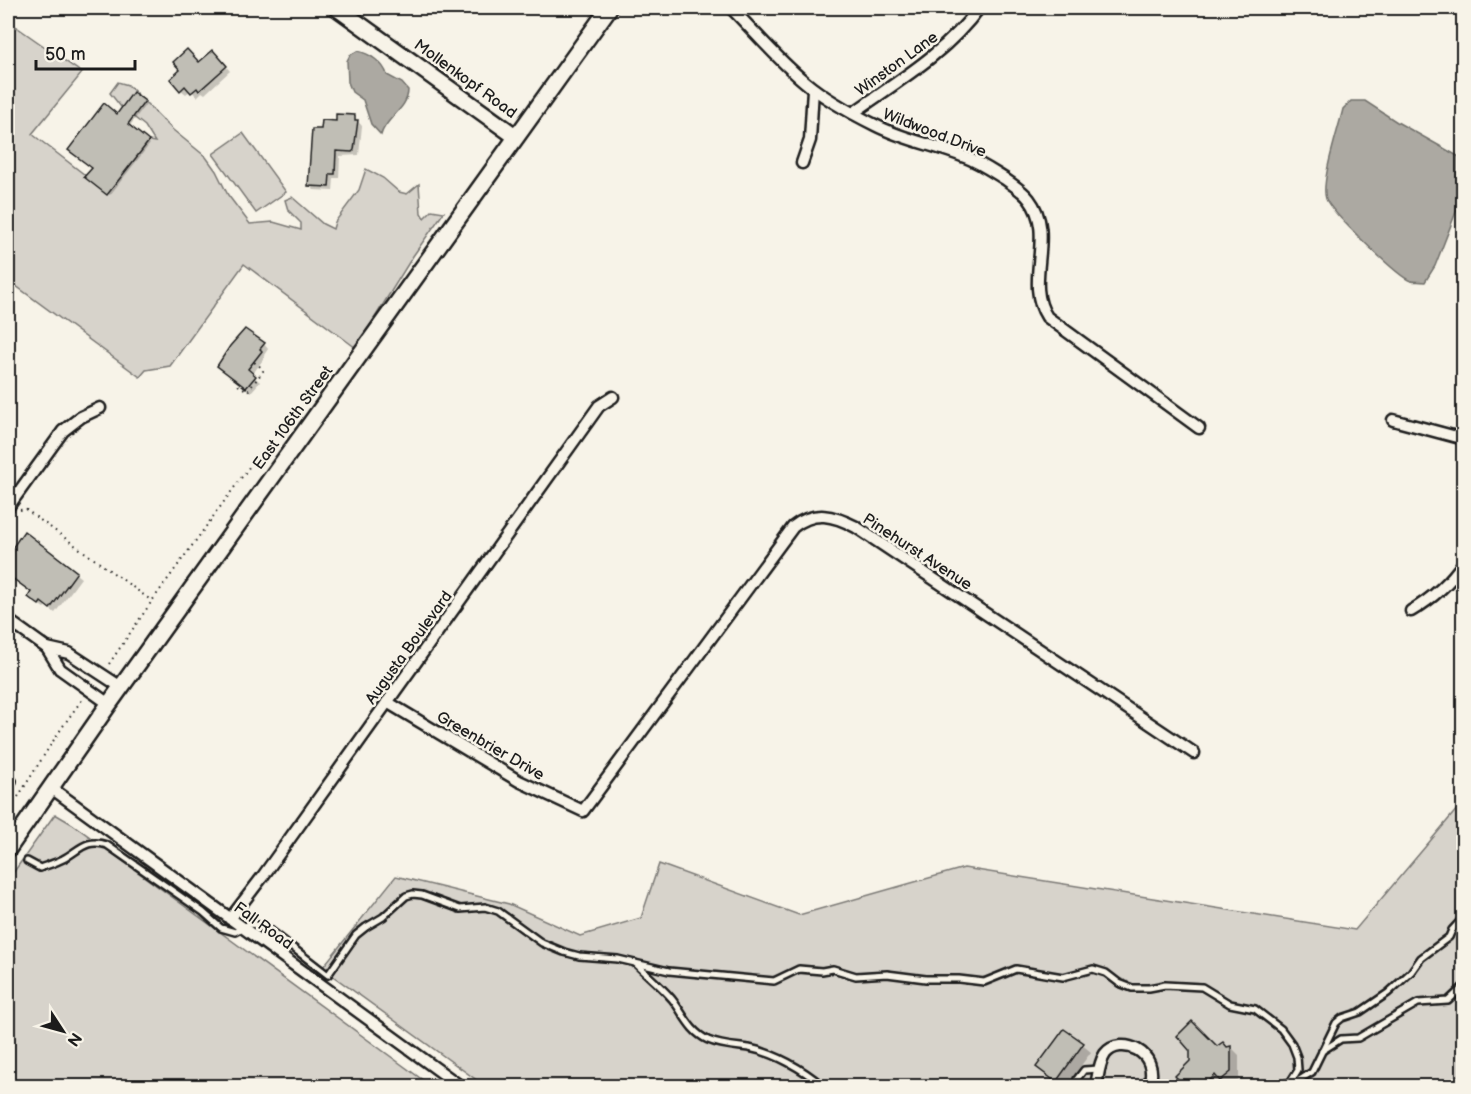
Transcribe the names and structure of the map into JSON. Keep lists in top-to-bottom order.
{
  "streets": {
    "street": [
      "Winston Lane",
      "Mollenkopf Road",
      "Wildwood Drive",
      "East 106th Street",
      "Pinehurst Avenue",
      "Augusta Boulevard",
      "Greenbrier Drive",
      "Fall Road"
    ]
  },
  "crossings": [
    ["Winston Lane", "Wildwood Drive"],
    ["Mollenkopf Road", "East 106th Street"],
    ["East 106th Street", "Fall Road"],
    ["Pinehurst Avenue", "Greenbrier Drive"],
    ["Augusta Boulevard", "Greenbrier Drive"],
    ["Augusta Boulevard", "Fall Road"]
  ],
  "scale_bar": "50 m",
  "north": "bottom right"
}
